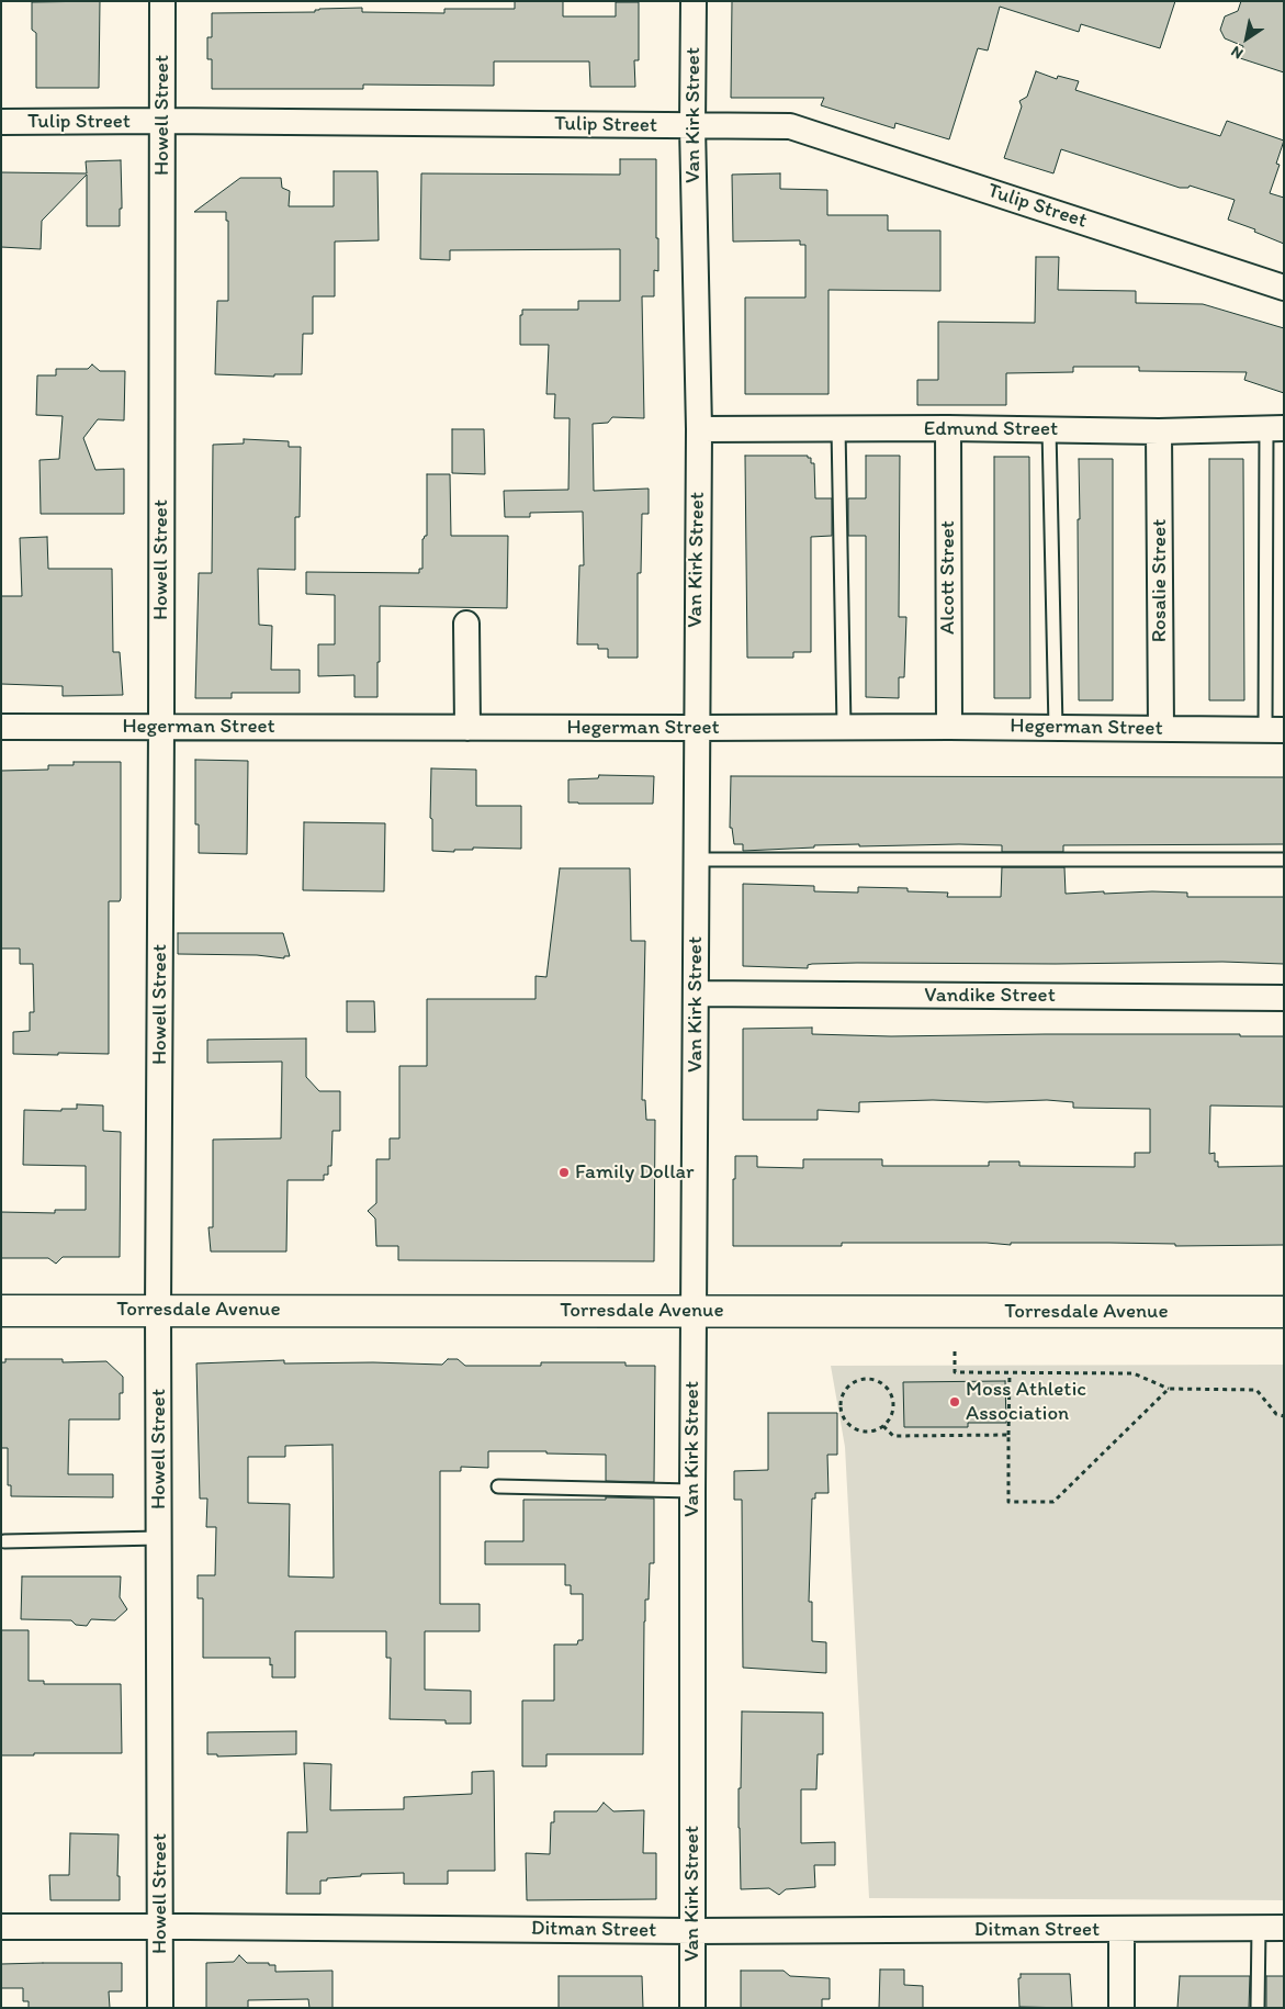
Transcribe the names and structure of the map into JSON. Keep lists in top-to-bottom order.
{
  "streets": {
    "street": [
      "Howell Street",
      "Van Kirk Street",
      "Tulip Street",
      "Edmund Street",
      "Alcott Street",
      "Rosalie Street",
      "Hegerman Street",
      "Vandike Street",
      "Torresdale Avenue",
      "Ditman Street"
    ]
  },
  "crossings": [
    ["Howell Street", "Tulip Street"],
    ["Howell Street", "Hegerman Street"],
    ["Howell Street", "Torresdale Avenue"],
    ["Howell Street", "Ditman Street"],
    ["Van Kirk Street", "Tulip Street"],
    ["Van Kirk Street", "Edmund Street"],
    ["Van Kirk Street", "Hegerman Street"],
    ["Van Kirk Street", "Vandike Street"],
    ["Van Kirk Street", "Torresdale Avenue"],
    ["Van Kirk Street", "Ditman Street"],
    ["Edmund Street", "Alcott Street"],
    ["Edmund Street", "Rosalie Street"],
    ["Alcott Street", "Hegerman Street"],
    ["Rosalie Street", "Hegerman Street"]
  ],
  "places": ["Family Dollar", "Moss Athletic Association"],
  "north": "bottom left"
}
